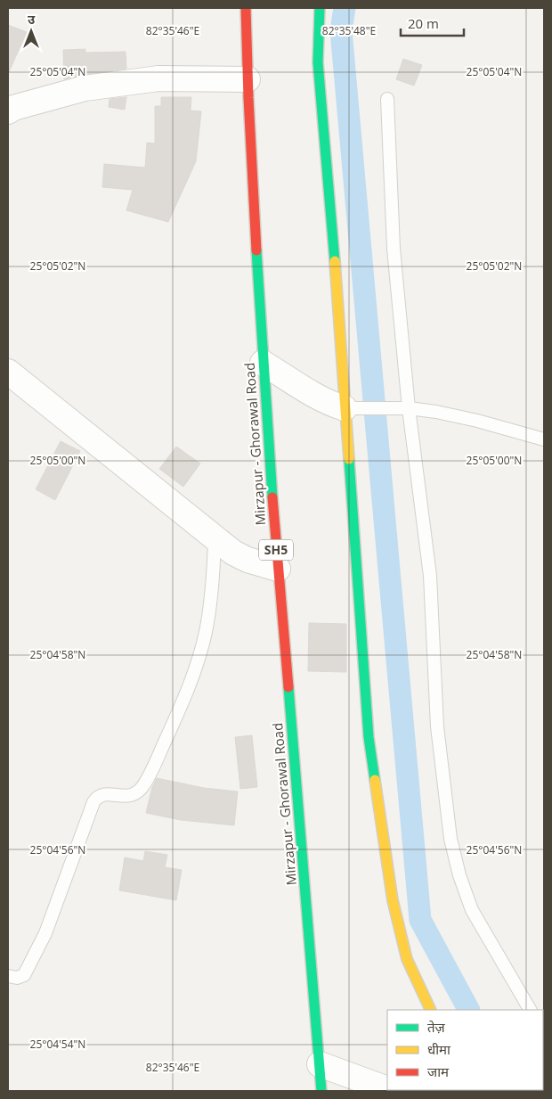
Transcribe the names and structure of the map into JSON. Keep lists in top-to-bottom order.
{
  "streets": {
    "main road": ["Mirzapur - Ghorawal Road", "SH5"]
  },
  "legend": ["तेज़", "धीमा", "जाम"],
  "scale_bar": "20 m",
  "north": "top",
  "coordinates": [
    "82°35'46\"E",
    "82°35'48\"E",
    "25°05'04\"N",
    "25°05'02\"N",
    "25°05'00\"N",
    "25°04'58\"N",
    "25°04'56\"N",
    "25°04'54\"N"
  ]
}
